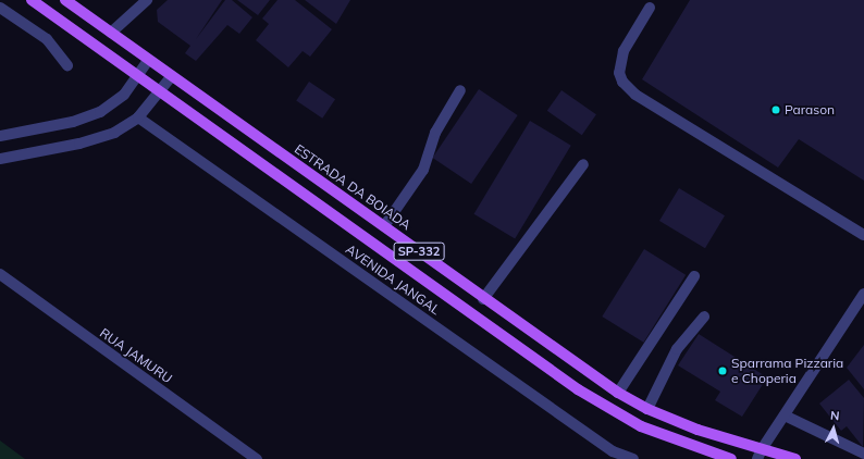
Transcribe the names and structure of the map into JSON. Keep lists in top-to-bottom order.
{
  "streets": {
    "main road": ["ESTRADA DA BOIADA", "SP-332"],
    "street": ["AVENIDA JANGAL", "RUA JAMURU"]
  },
  "places": ["Parason", "Sparrama Pizzaria e Choperia"],
  "north": "top"
}
